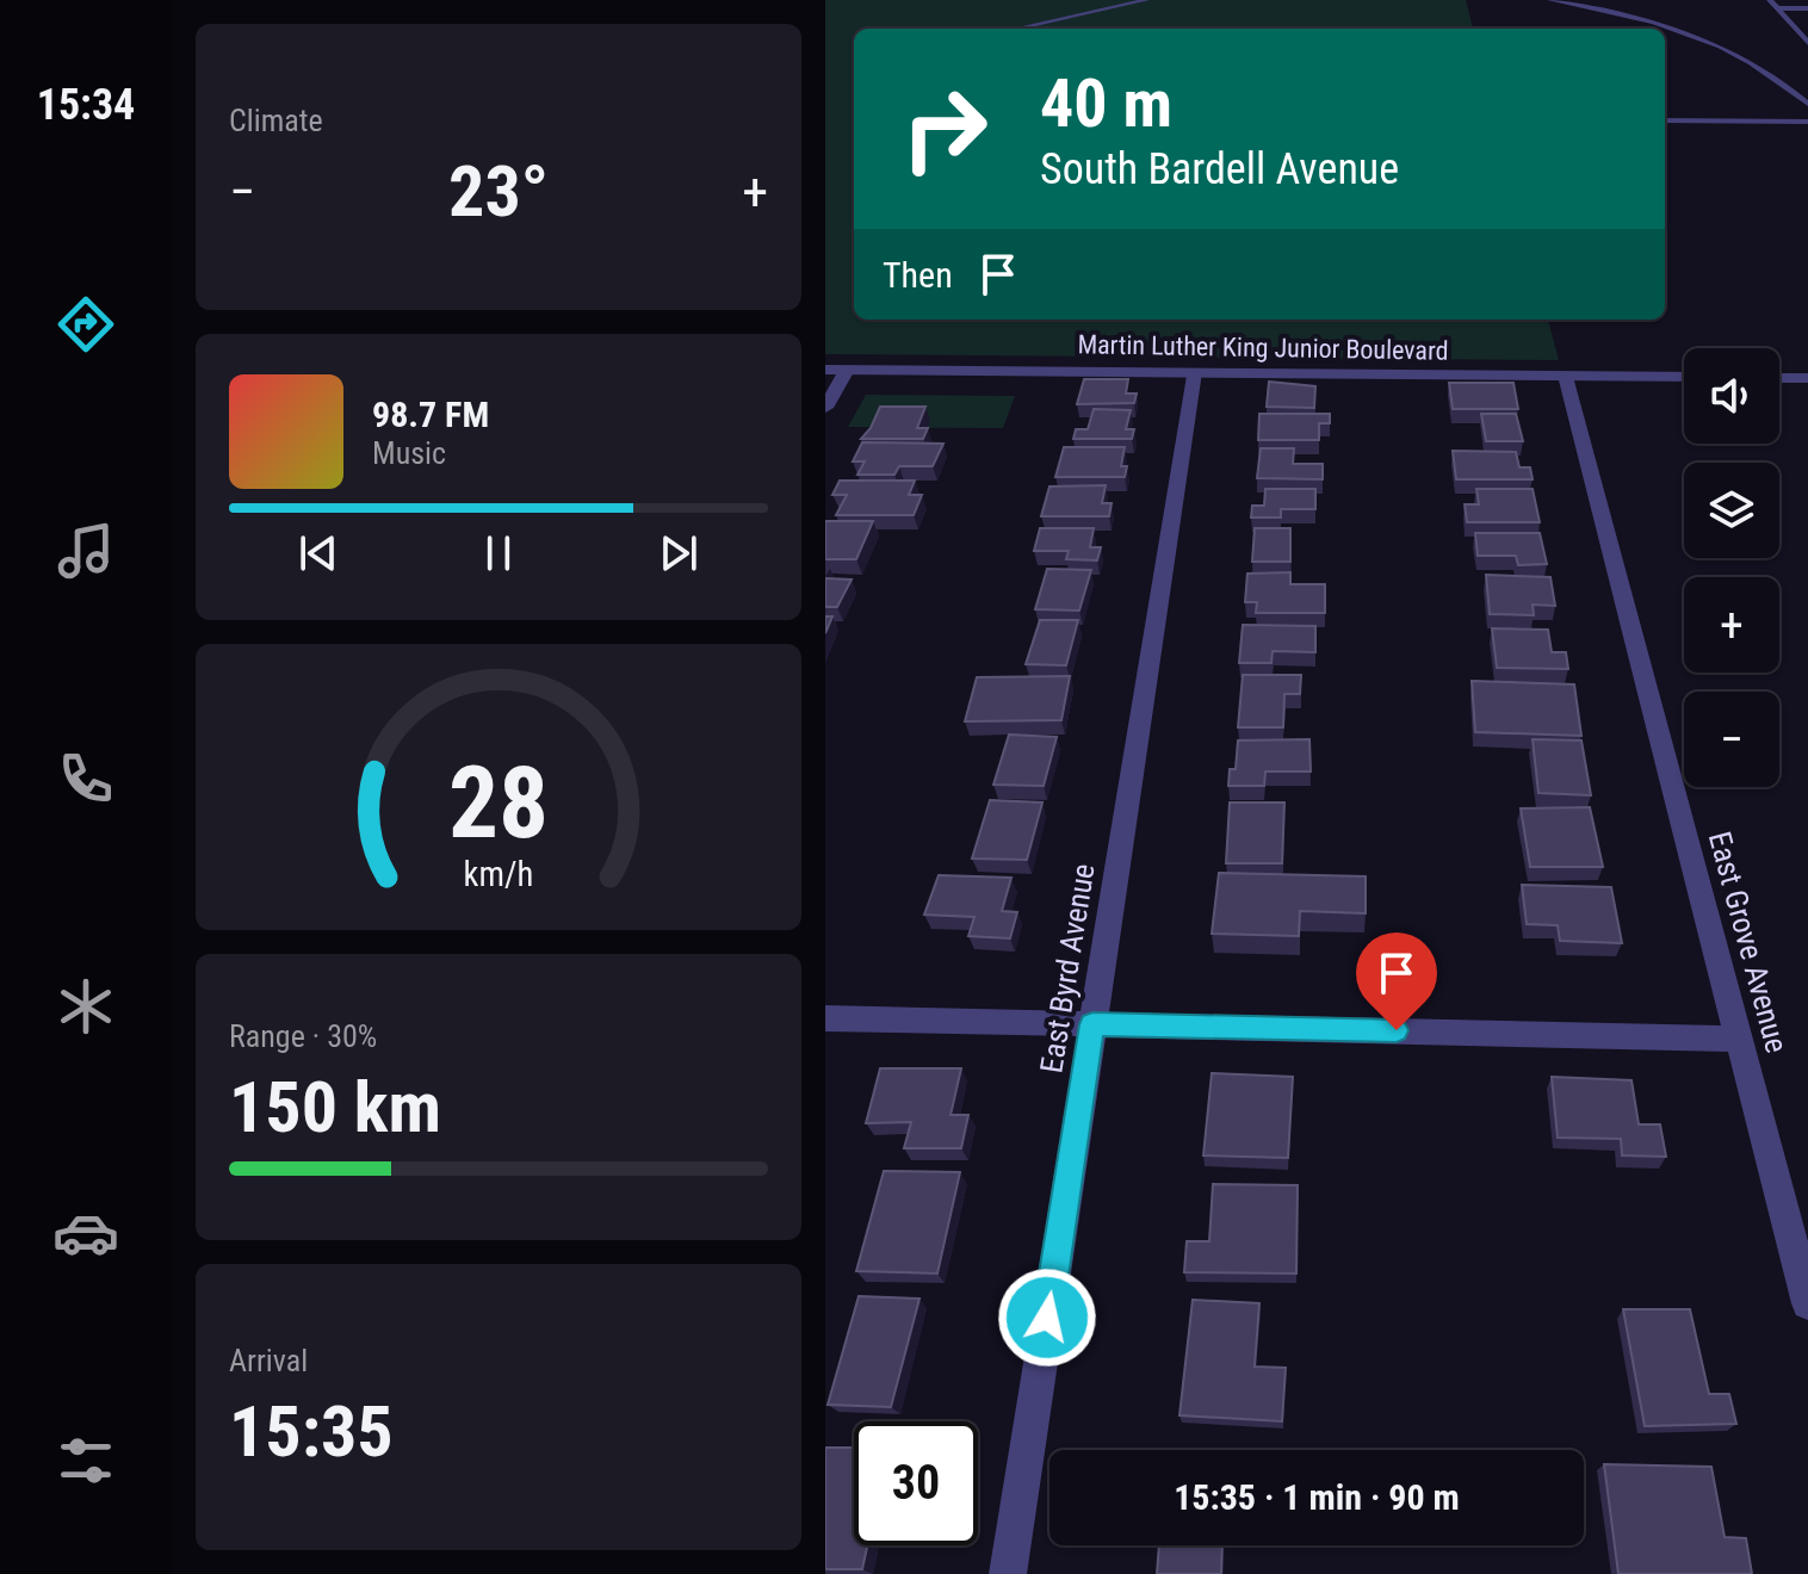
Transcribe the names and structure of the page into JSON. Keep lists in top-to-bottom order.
{
  "streets": {
    "street": ["Martin Luther King Junior Boulevard", "East Grove Avenue", "East Byrd Avenue"]
  },
  "crossings": [
    ["Martin Luther King Junior Boulevard", "East Grove Avenue"],
    ["Martin Luther King Junior Boulevard", "East Byrd Avenue"]
  ],
  "page": {
    "tabs": "15:34",
    "tile": [
      "Climate",
      ["Range · 30%", "150 km"],
      ["Arrival", "15:35"]
    ],
    "turn": ["40 m", "South Bardell Avenue"],
    "heat": ["−", "23°", "+"],
    "then": "Then",
    "map_buttons": ["+", "−"],
    "song": ["98.7 FM", "Music"],
    "limit": "30",
    "trip": "15:35 · 1 min · 90 m",
    "gauge": ["28", "km/h"]
  }
}
